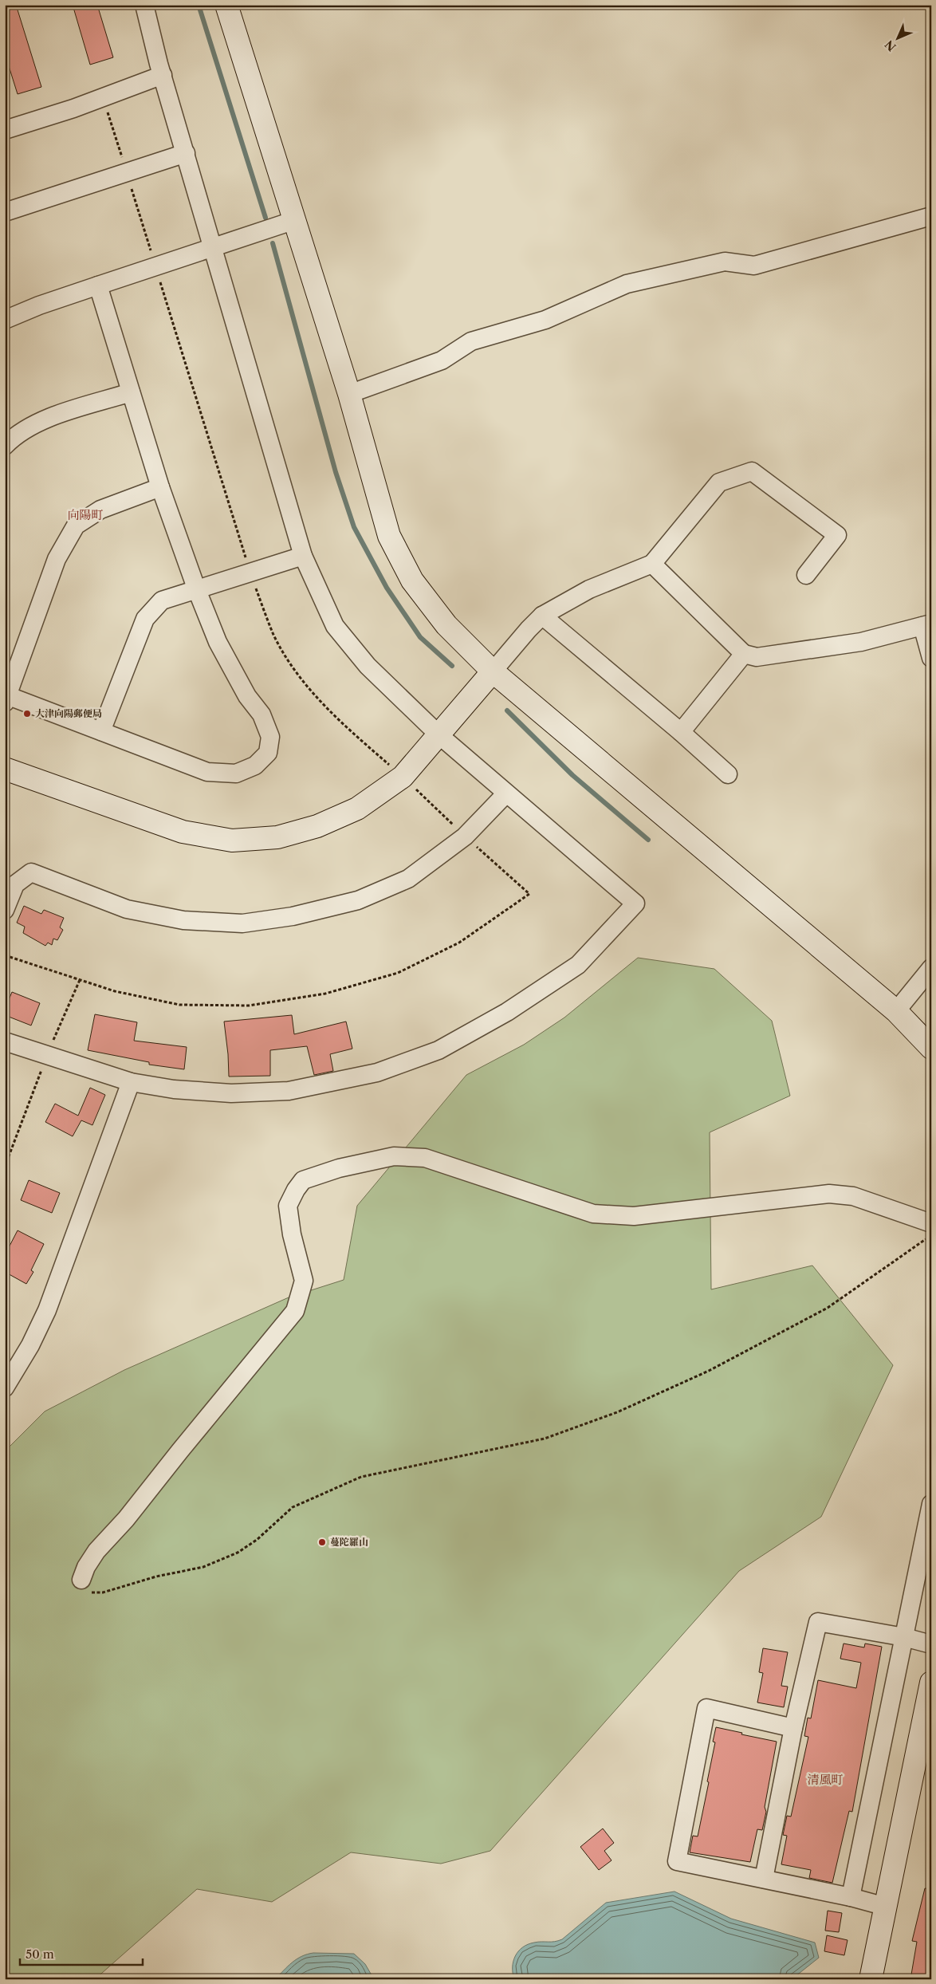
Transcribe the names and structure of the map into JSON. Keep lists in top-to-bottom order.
{
  "districts": ["向陽町", "清風町"],
  "places": ["大津向陽郵便局", "蔓陀羅山"],
  "scale_bar": "50 m",
  "north": "bottom left"
}
